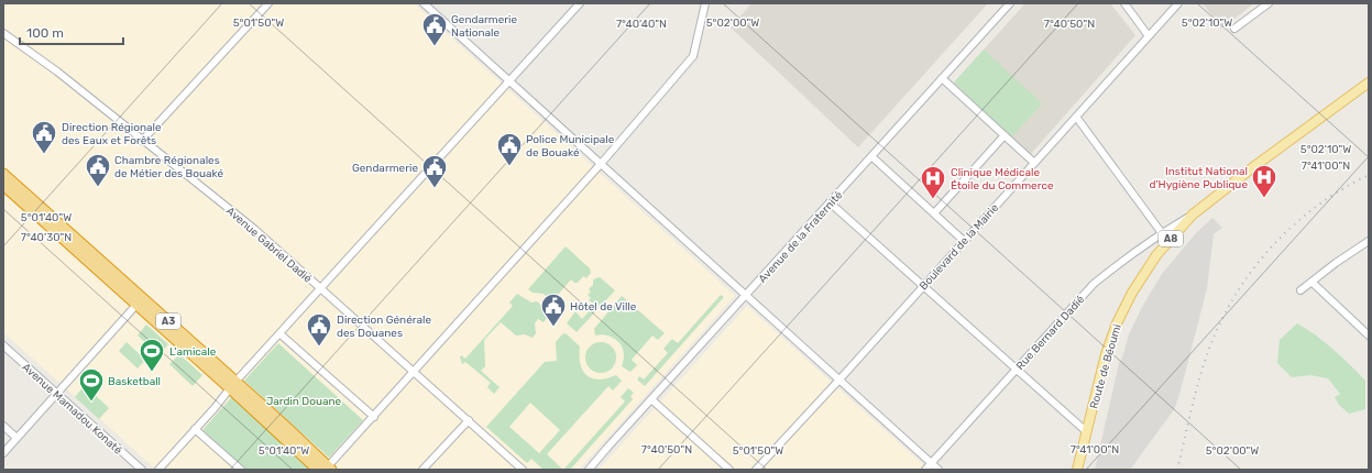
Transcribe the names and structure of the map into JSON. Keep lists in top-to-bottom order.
{
  "streets": {
    "highway": ["A3"],
    "main road": ["A8", "Route de Béoumi"],
    "street": [
      "Avenue de la Fraternité",
      "Avenue Gabriel Dadié",
      "Boulevard de la Mairie",
      "Rue Bernard Dadié",
      "Avenue Mamadou Konaté"
    ]
  },
  "crossings": [
    ["Rue Bernard Dadié", "Route de Béoumi"]
  ],
  "parks": ["Jardin Douane"],
  "places": {
    "public building": [
      "Gendarmerie Nationale",
      "Direction Régionale des Eaux et Forêts",
      "Police Municipale de Bouaké",
      "Chambre Régionales de Métier des Bouaké",
      "Gendarmerie",
      "Hôtel de Ville",
      "Direction Générale des Douanes"
    ],
    "hospital": ["Institut National d'Hygiène Publique", "Clinique Médicale Étoile du Commerce"],
    "sports": ["L'amicale", "Basketball"]
  },
  "scale_bar": "100 m",
  "coordinates": [
    "5°01'50\"W",
    "5°02'00\"W",
    "5°02'10\"W",
    "7°40'40\"N",
    "7°40'50\"N",
    "7°41'00\"N",
    "5°01'40\"W",
    "7°40'30\"N"
  ]
}
